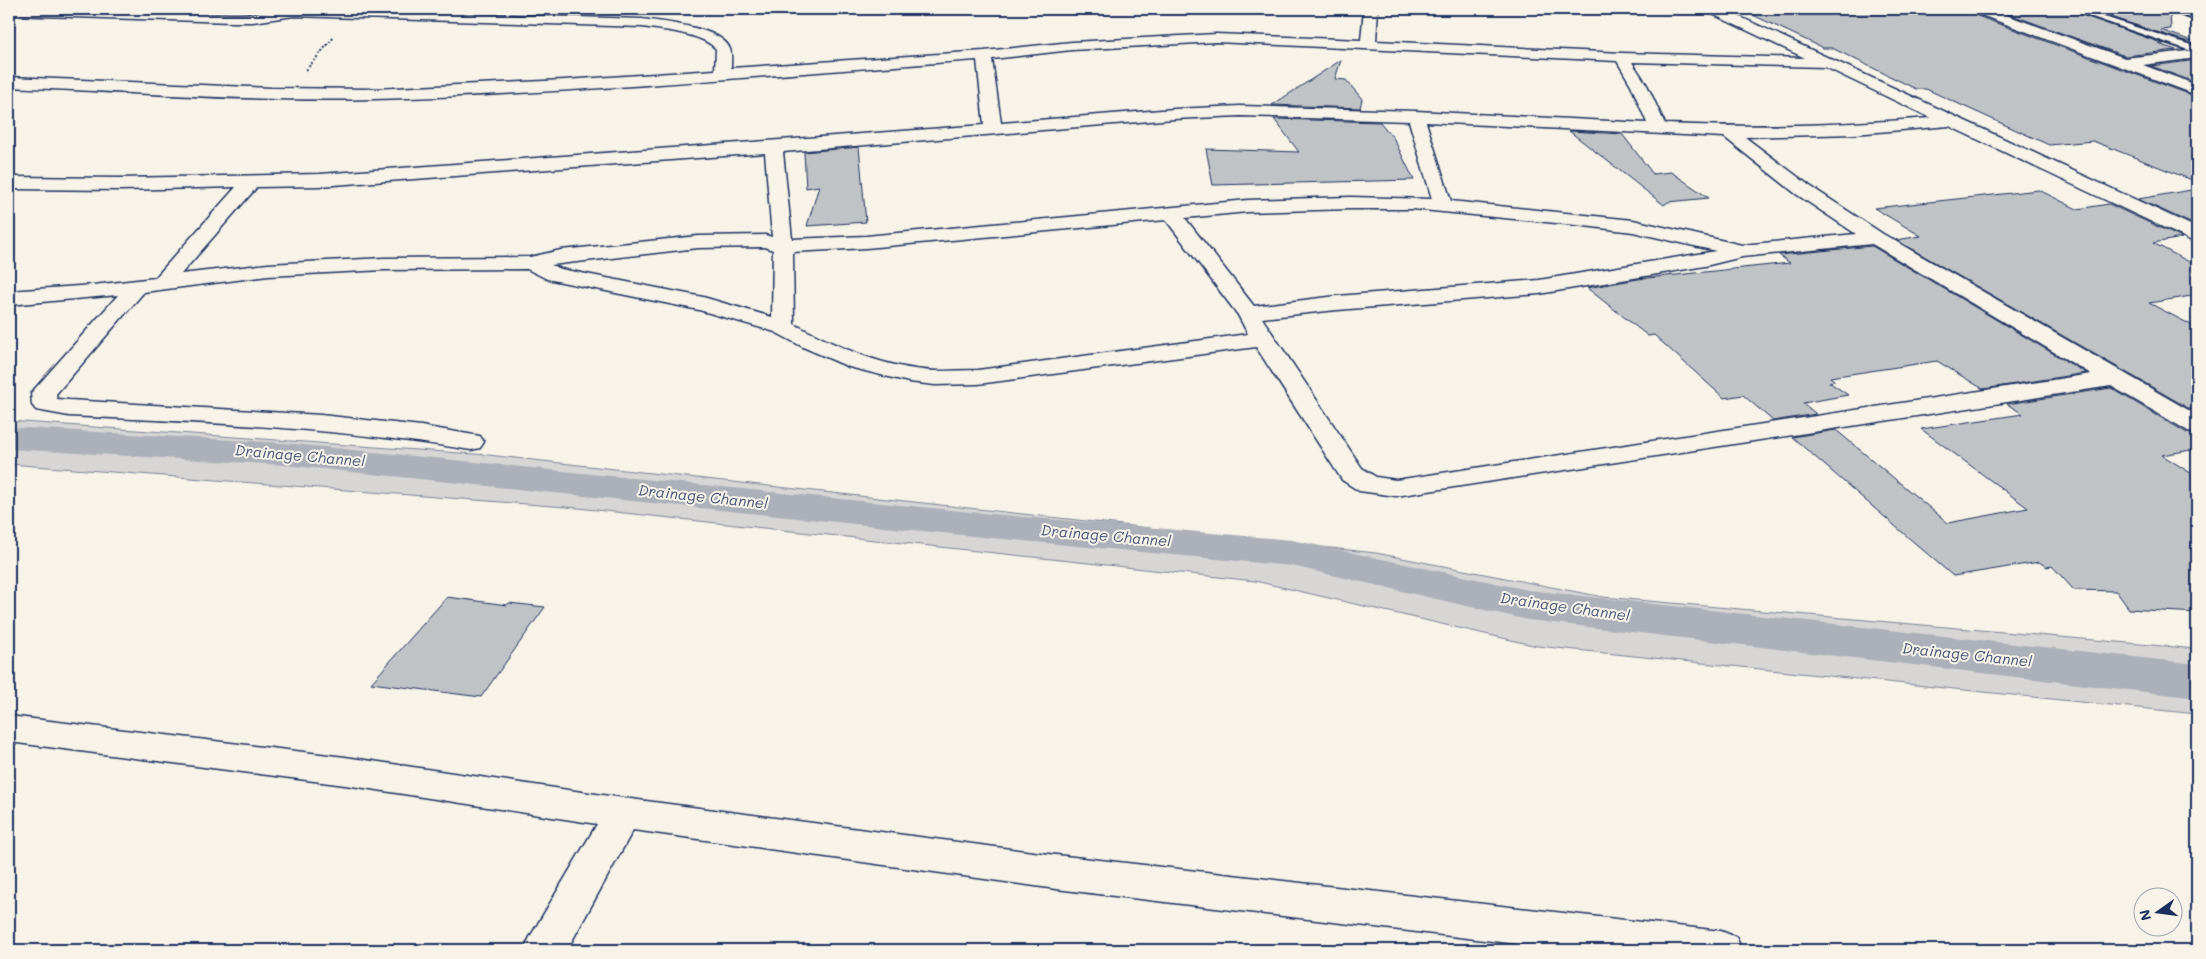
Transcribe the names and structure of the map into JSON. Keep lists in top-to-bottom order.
{
  "water": ["Drainage Channel"],
  "north": "left"
}
